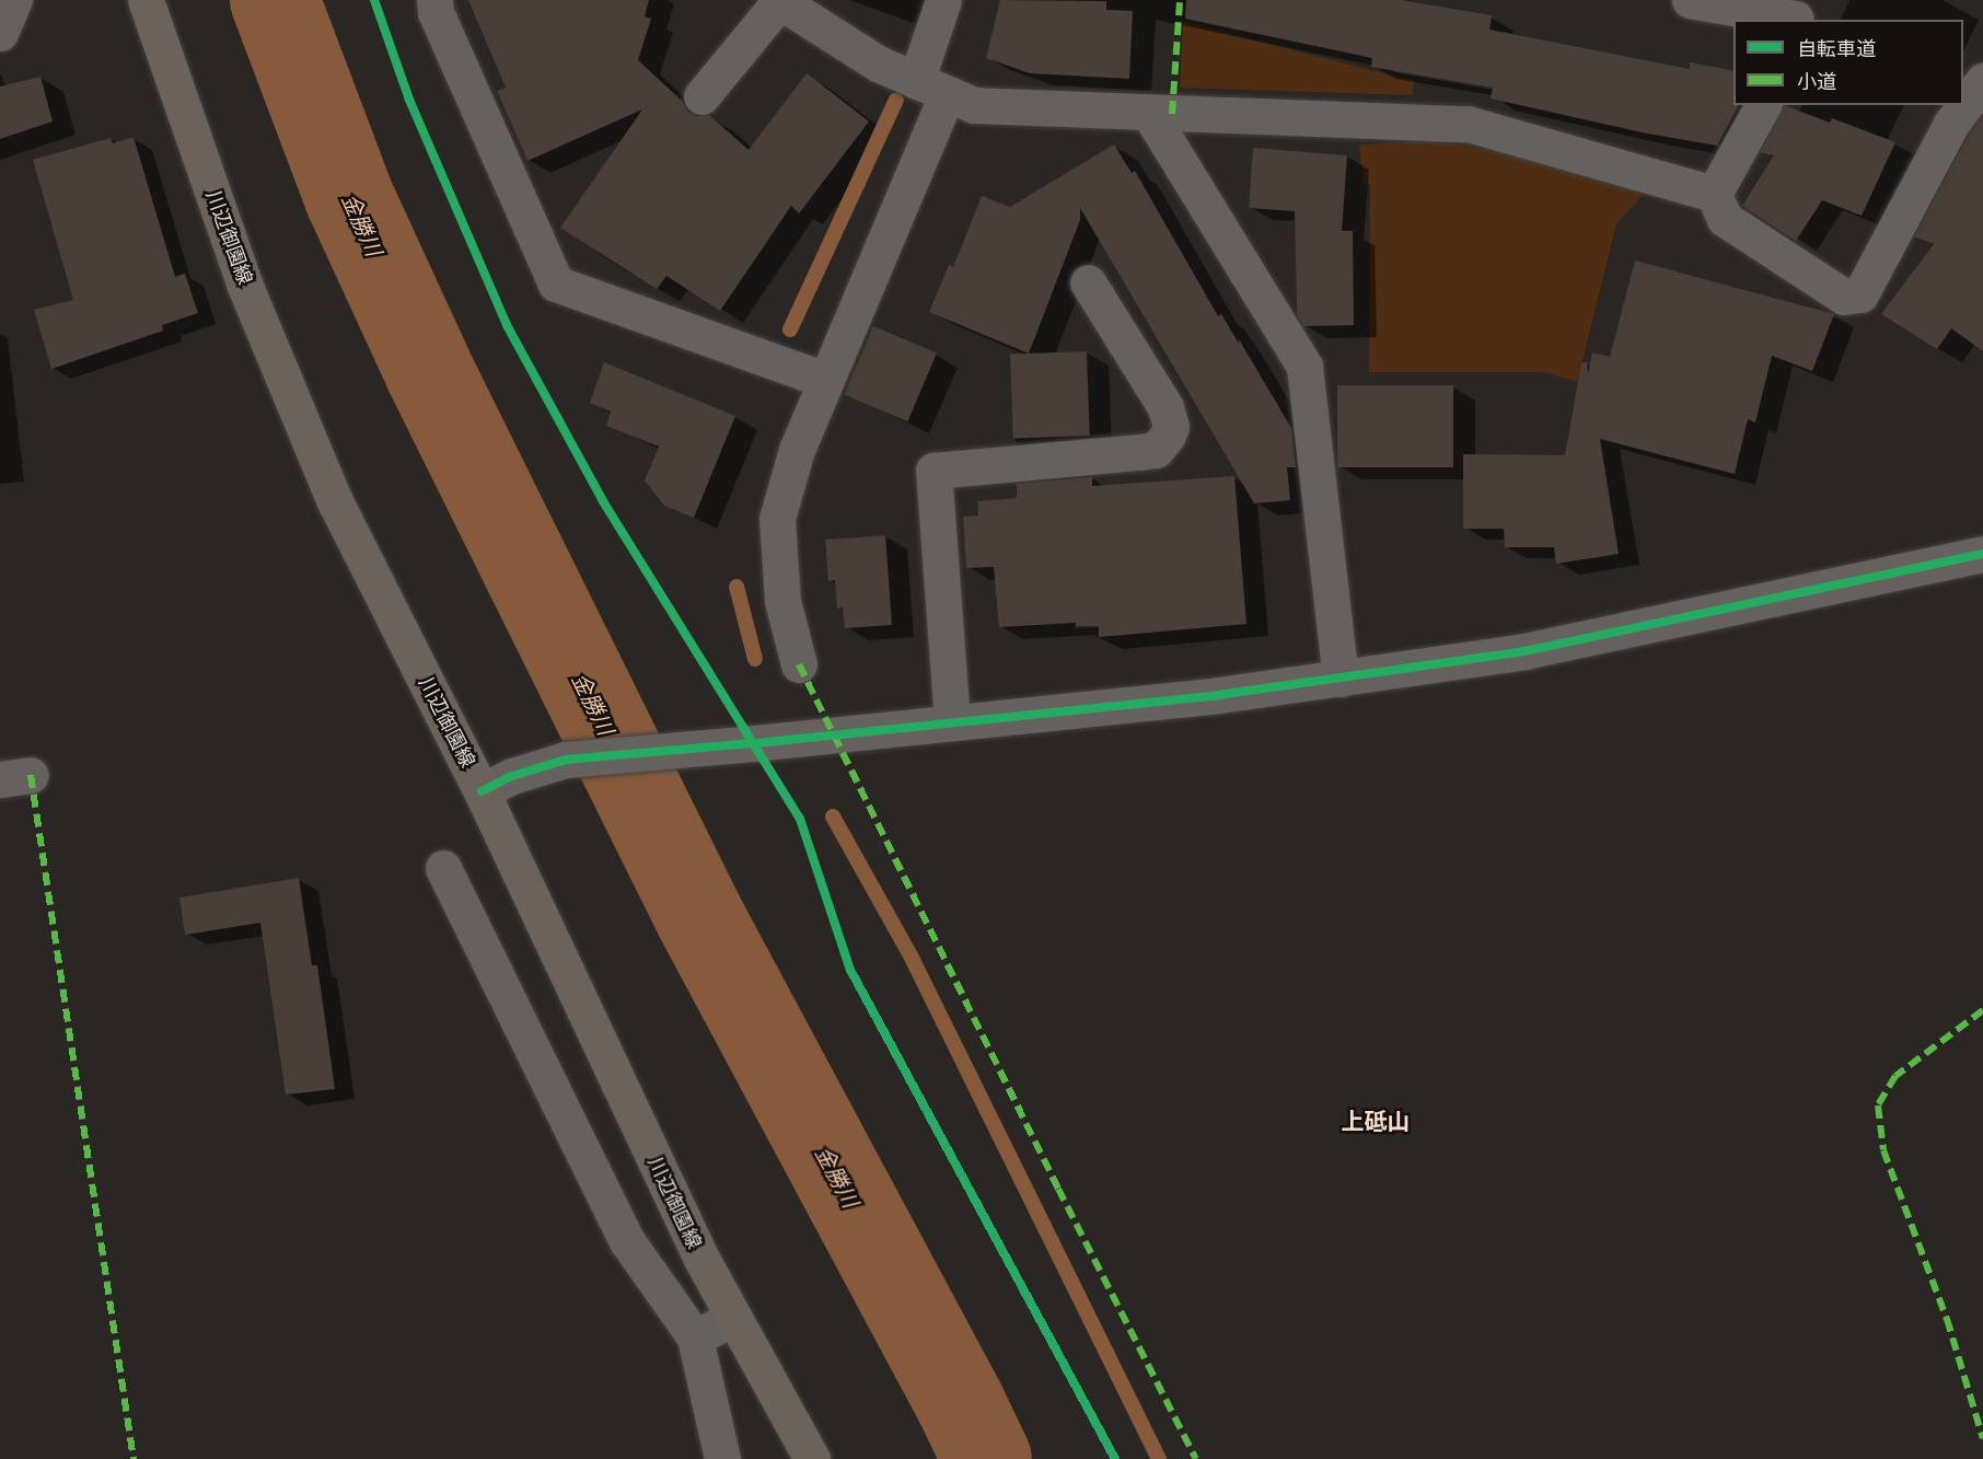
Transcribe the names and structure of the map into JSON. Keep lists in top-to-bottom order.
{
  "streets": {
    "main road": ["川辺御園線"]
  },
  "districts": ["上砥山"],
  "water": ["金勝川"],
  "legend": ["自転車道", "小道"]
}
